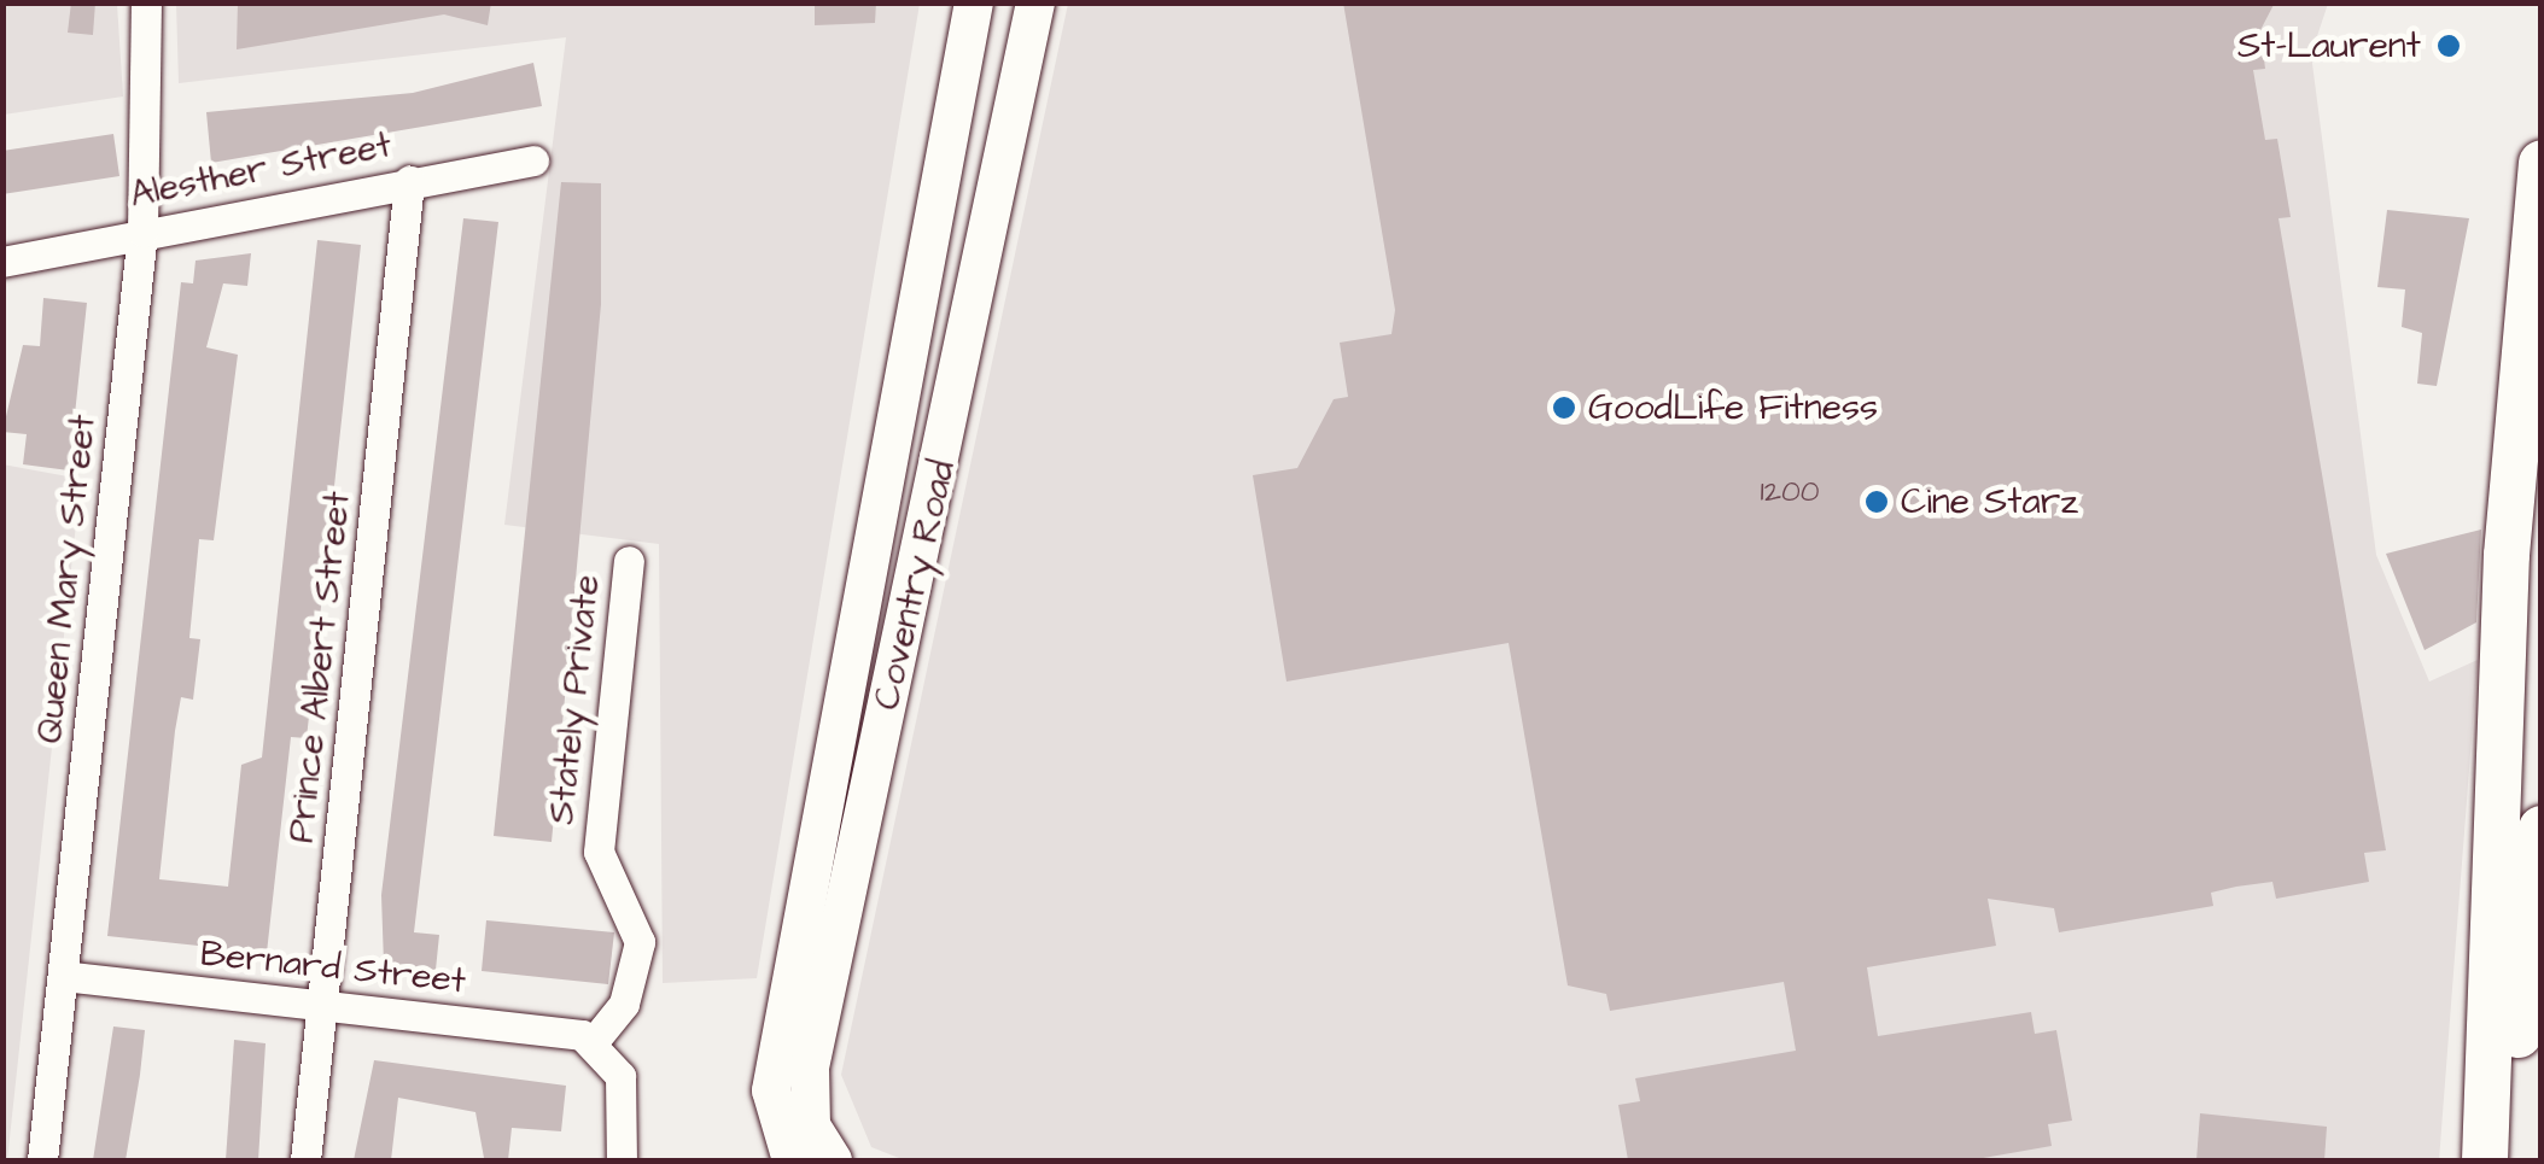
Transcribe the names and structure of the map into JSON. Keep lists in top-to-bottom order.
{
  "streets": {
    "main road": ["Coventry Road"],
    "street": [
      "Alesther Street",
      "Queen Mary Street",
      "Prince Albert Street",
      "Stately Private",
      "Bernard Street"
    ]
  },
  "crossings": [
    ["Alesther Street", "Queen Mary Street"],
    ["Alesther Street", "Prince Albert Street"],
    ["Queen Mary Street", "Bernard Street"],
    ["Prince Albert Street", "Bernard Street"],
    ["Stately Private", "Bernard Street"]
  ],
  "places": ["St-Laurent", "GoodLife Fitness", "Cine Starz"],
  "house_numbers": ["1200"]
}
